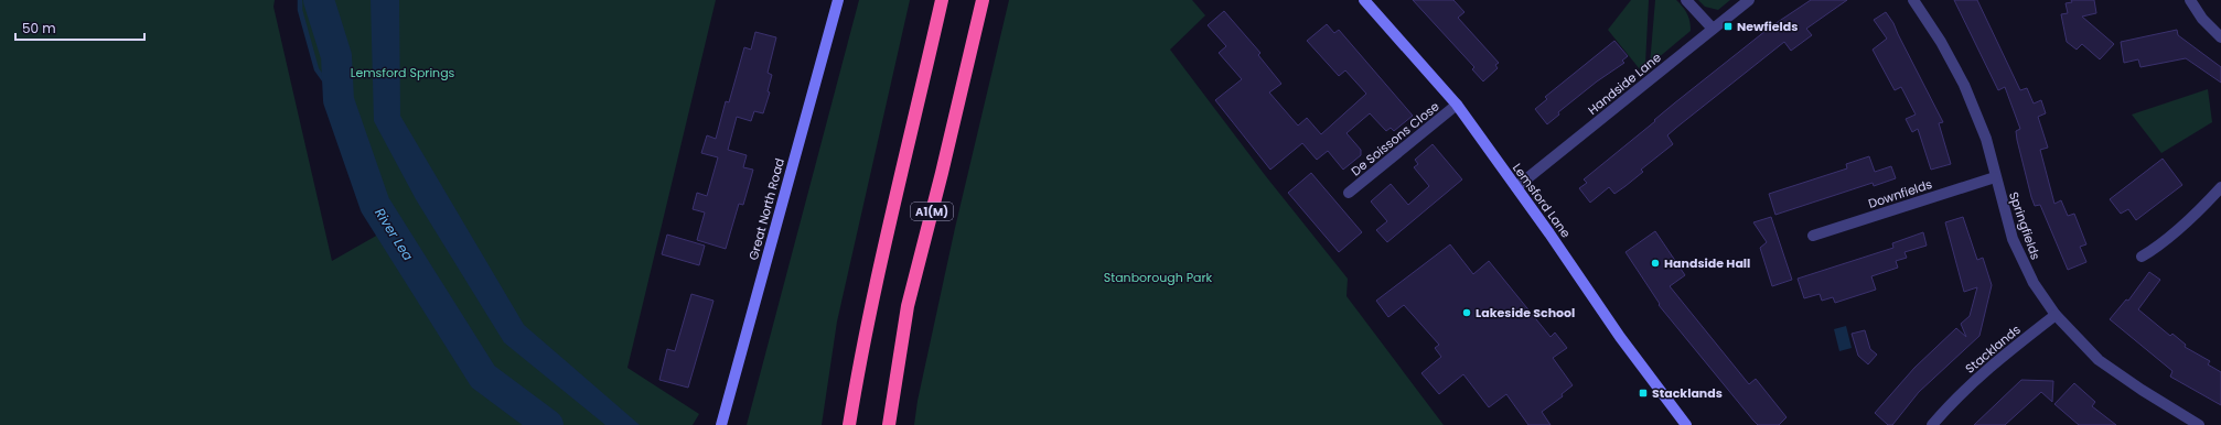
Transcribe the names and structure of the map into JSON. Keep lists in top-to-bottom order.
{
  "streets": {
    "highway": ["A1(M)"],
    "street": [
      "Handside Lane",
      "De Soissons Close",
      "Downfields",
      "Lemsford Lane",
      "Great North Road",
      "Springfields",
      "Stacklands"
    ]
  },
  "crossings": [
    ["Handside Lane", "Lemsford Lane"],
    ["De Soissons Close", "Lemsford Lane"],
    ["Downfields", "Springfields"],
    ["Springfields", "Stacklands"]
  ],
  "water": ["River Lea"],
  "parks": ["Lemsford Springs", "Stanborough Park"],
  "places": {
    "transit": ["Newfields", "Stacklands"],
    "other": ["Handside Hall", "Lakeside School"]
  },
  "scale_bar": "50 m"
}
